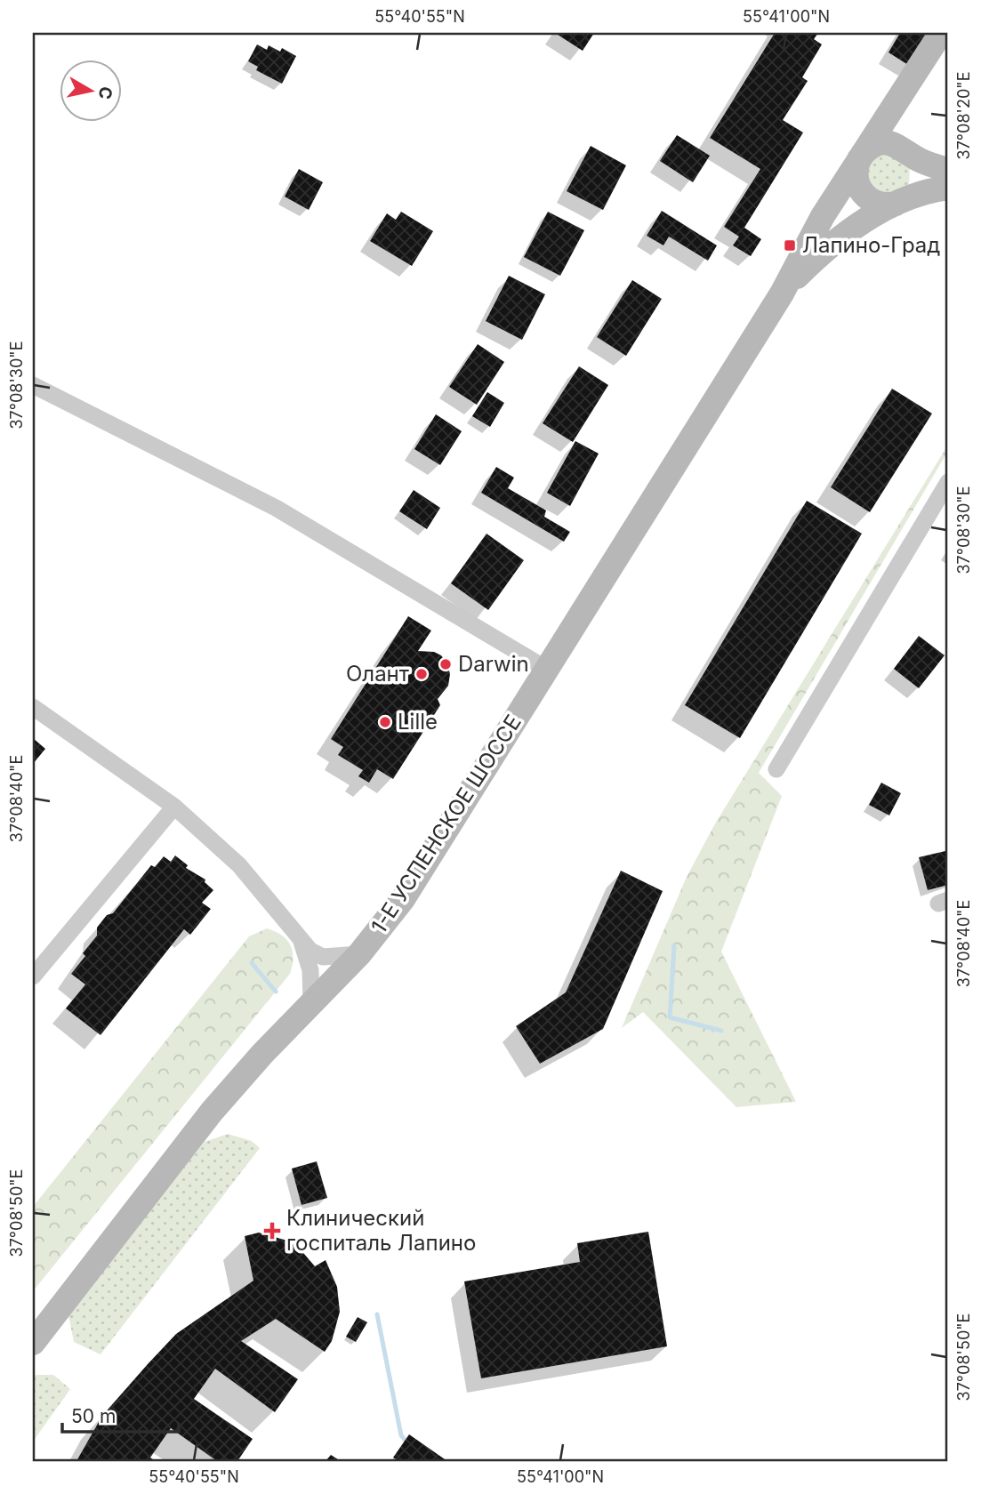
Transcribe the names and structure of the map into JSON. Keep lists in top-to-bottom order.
{
  "streets": {
    "main road": ["1-Е УСПЕНСКОЕ ШОССЕ"]
  },
  "places": {
    "transit": ["Лапино-Град"],
    "other": ["Darwin", "Олант", "Lille"],
    "health": ["Клинический госпиталь Лапино"]
  },
  "scale_bar": "50 m",
  "north": "right",
  "coordinates": [
    "55°40'55\"N",
    "55°41'00\"N",
    "37°08'20\"E",
    "37°08'30\"E",
    "37°08'40\"E",
    "37°08'50\"E"
  ]
}
